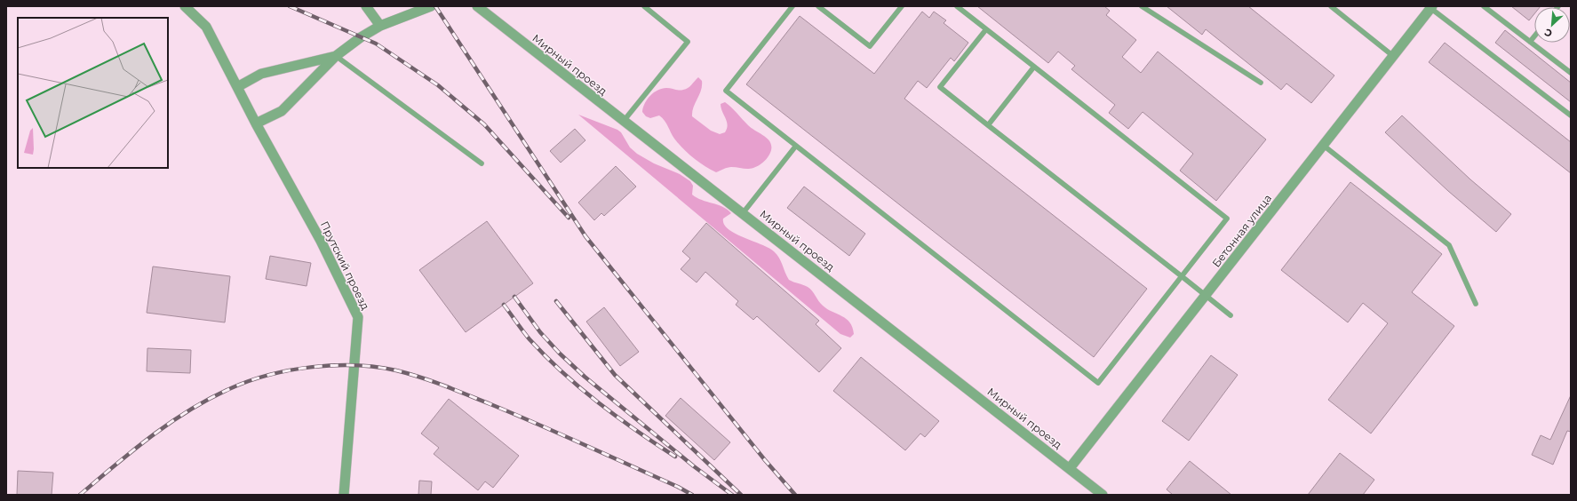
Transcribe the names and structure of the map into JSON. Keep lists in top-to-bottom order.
{
  "streets": {
    "street": ["Мирный проезд", "Бетонная улица", "Прутский проезд"]
  },
  "crossings": [
    ["Мирный проезд", "Бетонная улица"]
  ],
  "north": "bottom left"
}
